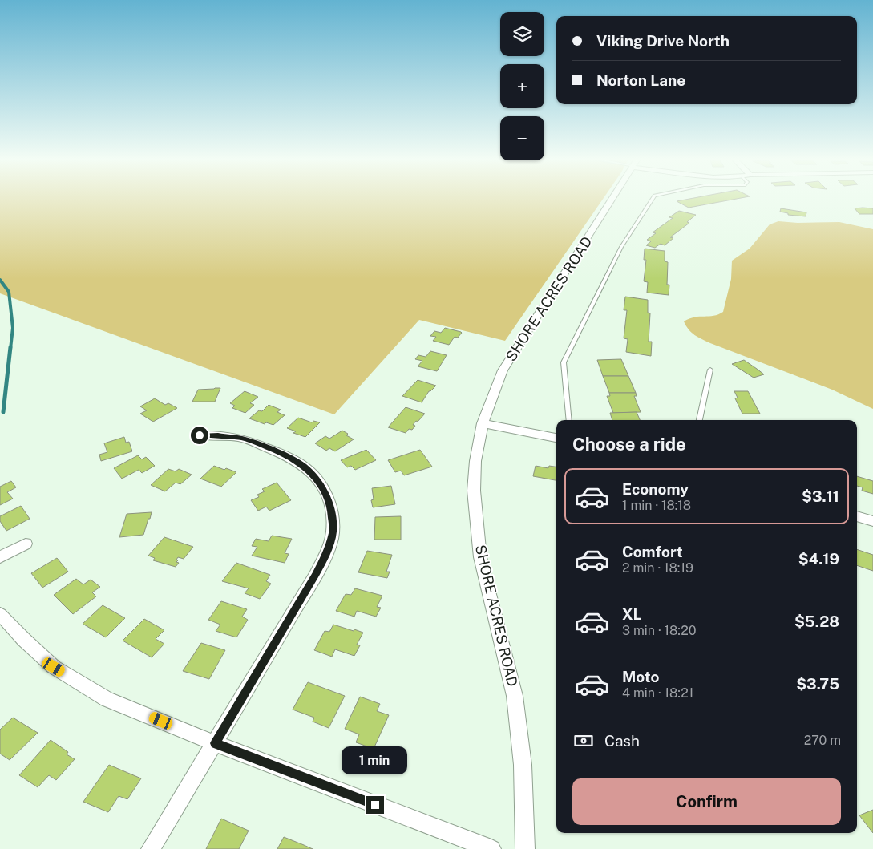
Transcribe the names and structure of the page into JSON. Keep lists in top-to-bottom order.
{
  "streets": {
    "street": ["SHORE ACRES ROAD"]
  },
  "page": {
    "map_buttons": ["+", "−"],
    "banner": ["Viking Drive North", "Norton Lane"],
    "heading": "Choose a ride",
    "list": [
      {
        "name": "Economy",
        "note": "1 min · 18:18",
        "value": "$3.11"
      },
      {
        "name": "Comfort",
        "note": "2 min · 18:19",
        "value": "$4.19"
      },
      {
        "name": "XL",
        "note": "3 min · 18:20",
        "value": "$5.28"
      },
      {
        "name": "Moto",
        "note": "4 min · 18:21",
        "value": "$3.75"
      }
    ],
    "pay": ["Cash", "270 m"],
    "bubble": "1 min",
    "buttons": "Confirm"
  }
}
